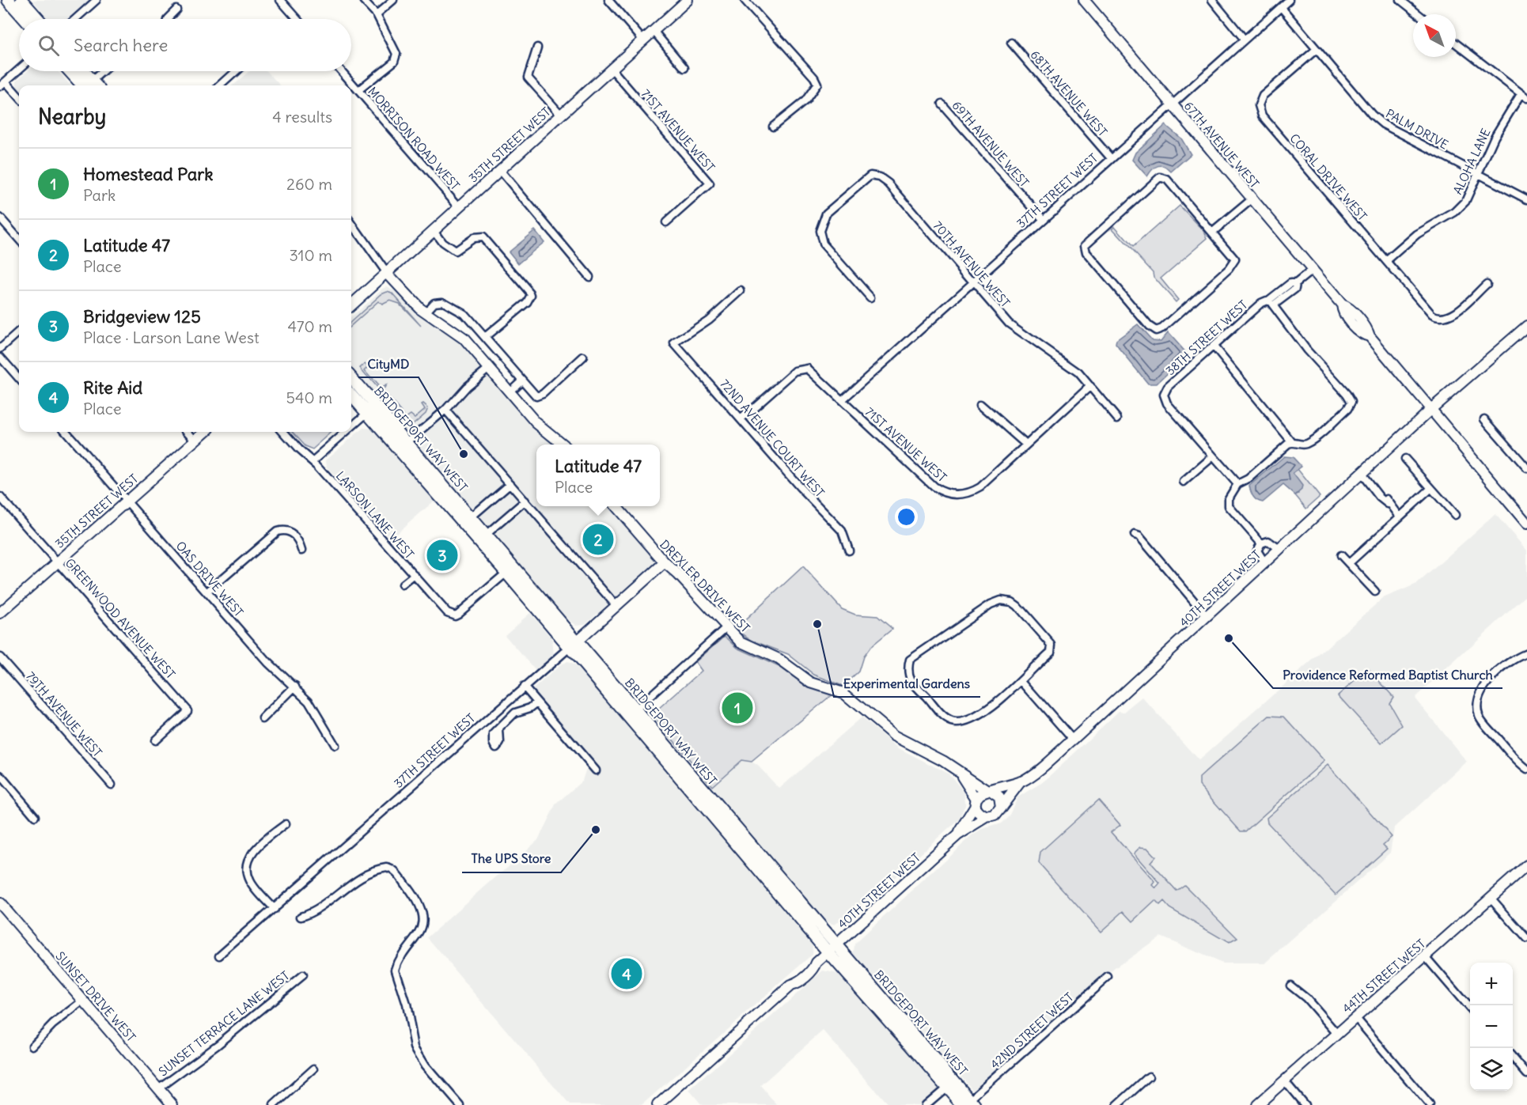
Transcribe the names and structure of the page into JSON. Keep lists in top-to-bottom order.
{
  "streets": {
    "main road": ["BRIDGEPORT WAY WEST"],
    "street": [
      "68TH AVENUE WEST",
      "PALM DRIVE",
      "71ST AVENUE WEST",
      "MORRISON ROAD WEST",
      "69TH AVENUE WEST",
      "35TH STREET WEST",
      "67TH AVENUE WEST",
      "ALOHA LANE",
      "CORAL DRIVE WEST",
      "37TH STREET WEST",
      "70TH AVENUE WEST",
      "38TH STREET WEST",
      "72ND AVENUE COURT WEST",
      "LARSON LANE WEST",
      "OAS DRIVE WEST",
      "DREXLER DRIVE WEST",
      "40TH STREET WEST",
      "GREENWOOD AVENUE WEST",
      "79TH AVENUE WEST",
      "44TH STREET WEST",
      "SUNSET DRIVE WEST",
      "SUNSET TERRACE LANE WEST",
      "42ND STREET WEST"
    ]
  },
  "crossings": [
    ["68TH AVENUE WEST", "37TH STREET WEST"],
    ["PALM DRIVE", "ALOHA LANE"],
    ["PALM DRIVE", "CORAL DRIVE WEST"],
    ["PALM DRIVE", "37TH STREET WEST"],
    ["71ST AVENUE WEST", "35TH STREET WEST"],
    ["71ST AVENUE WEST", "37TH STREET WEST"],
    ["71ST AVENUE WEST", "72ND AVENUE COURT WEST"],
    ["MORRISON ROAD WEST", "35TH STREET WEST"],
    ["69TH AVENUE WEST", "37TH STREET WEST"],
    ["35TH STREET WEST", "OAS DRIVE WEST"],
    ["35TH STREET WEST", "GREENWOOD AVENUE WEST"],
    ["67TH AVENUE WEST", "37TH STREET WEST"],
    ["67TH AVENUE WEST", "38TH STREET WEST"],
    ["67TH AVENUE WEST", "40TH STREET WEST"],
    ["ALOHA LANE", "CORAL DRIVE WEST"],
    ["37TH STREET WEST", "70TH AVENUE WEST"],
    ["37TH STREET WEST", "BRIDGEPORT WAY WEST"],
    ["37TH STREET WEST", "DREXLER DRIVE WEST"],
    ["BRIDGEPORT WAY WEST", "LARSON LANE WEST"],
    ["BRIDGEPORT WAY WEST", "40TH STREET WEST"],
    ["BRIDGEPORT WAY WEST", "42ND STREET WEST"],
    ["DREXLER DRIVE WEST", "40TH STREET WEST"],
    ["SUNSET DRIVE WEST", "SUNSET TERRACE LANE WEST"]
  ],
  "places": [
    "CityMD",
    "Experimental Gardens",
    "Providence Reformed Baptist Church",
    "The UPS Store"
  ],
  "north": "top left",
  "page": {
    "search": "Search here",
    "heading": ["Nearby", "4 results"],
    "list": [
      {
        "mark": "1",
        "name": "Homestead Park",
        "note": "Park",
        "value": "260 m"
      },
      {
        "mark": "2",
        "name": "Latitude 47",
        "note": "Place",
        "value": "310 m"
      },
      {
        "mark": "3",
        "name": "Bridgeview 125",
        "note": "Place · Larson Lane West",
        "value": "470 m"
      },
      {
        "mark": "4",
        "name": "Rite Aid",
        "note": "Place",
        "value": "540 m"
      }
    ],
    "popup": ["Latitude 47", "Place"],
    "pins": [
      "2",
      "3",
      "1",
      "4"
    ],
    "map_buttons": ["+", "−"]
  }
}
